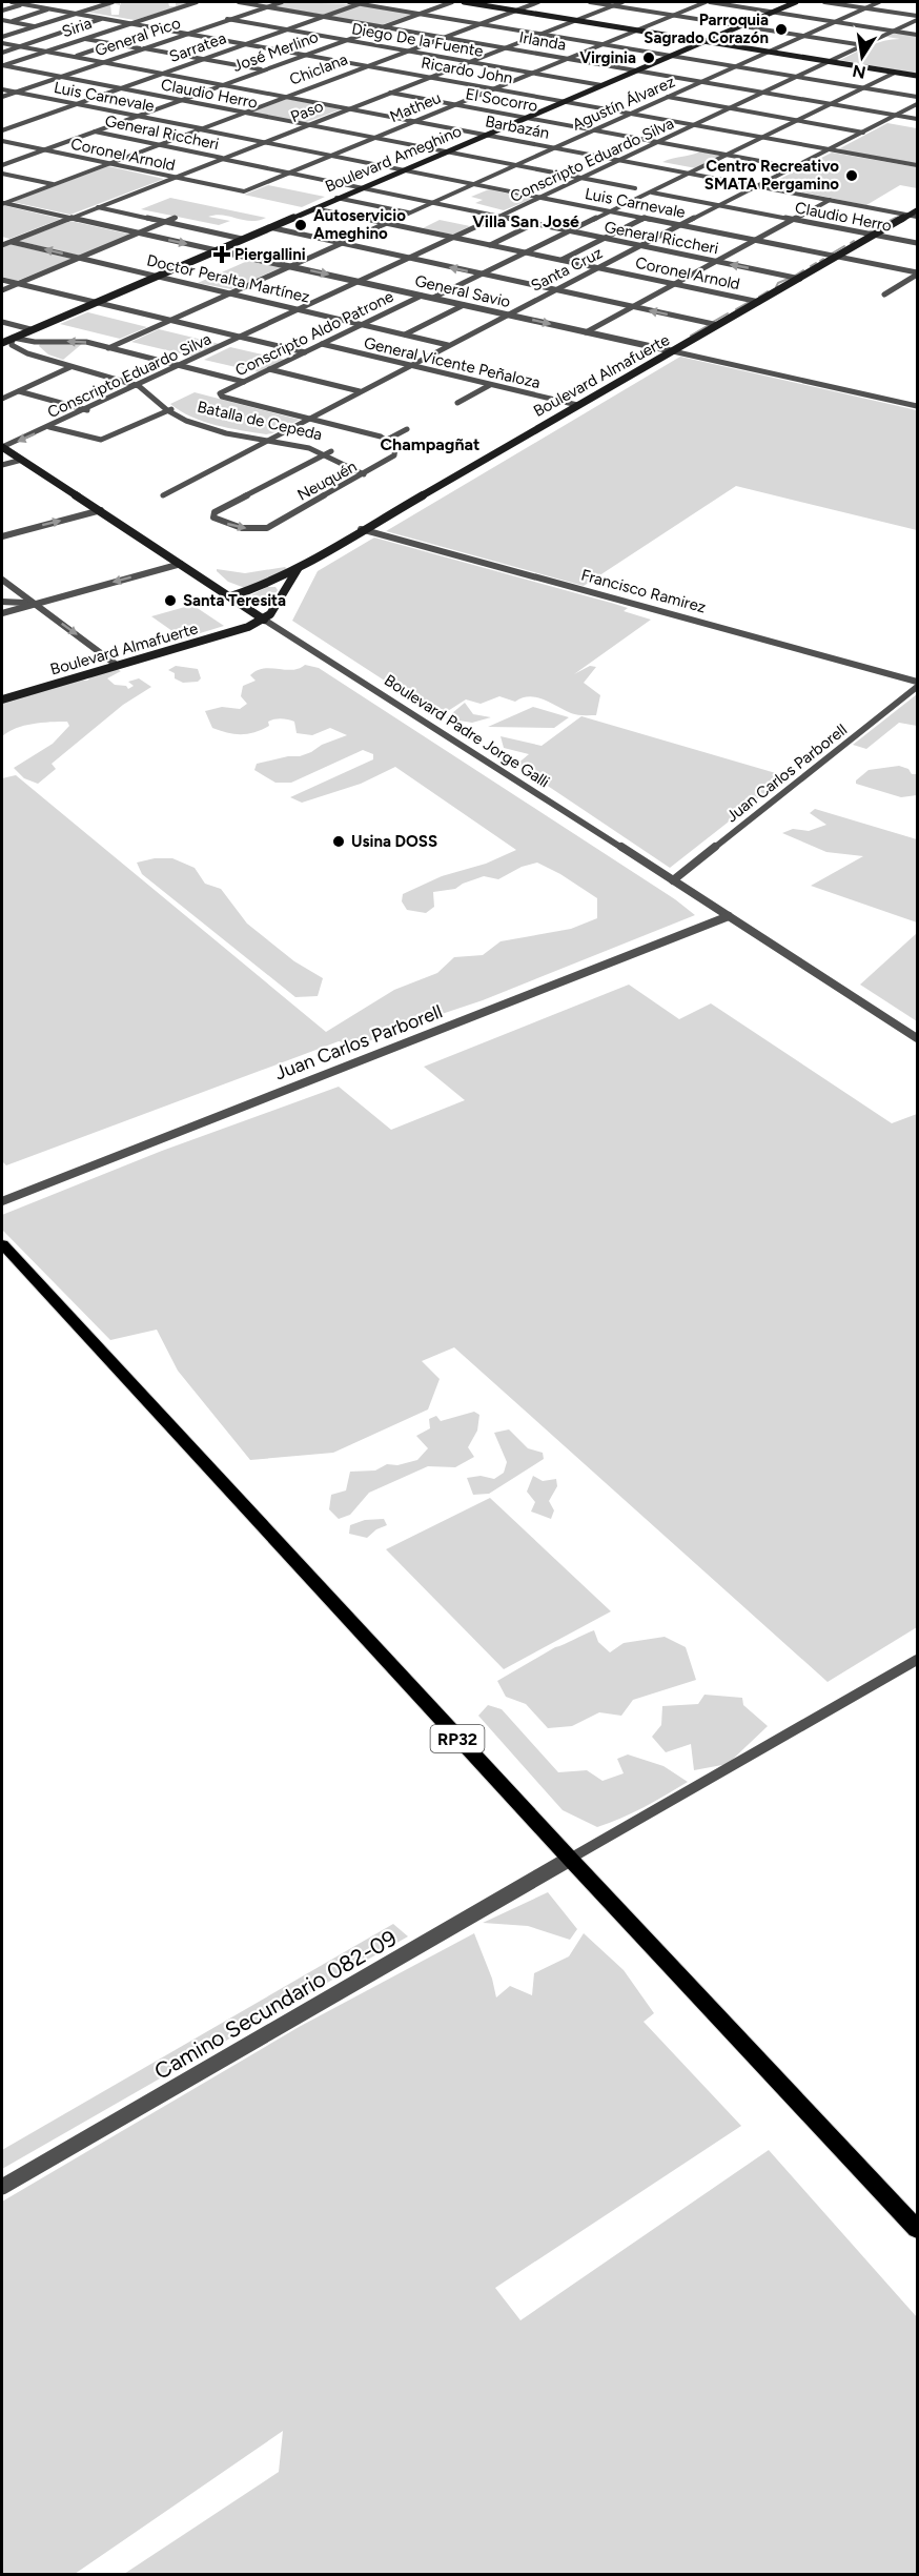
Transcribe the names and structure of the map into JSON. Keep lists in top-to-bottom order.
{
  "streets": {
    "main road": [
      "Boulevard Ameghino",
      "Boulevard Almafuerte",
      "Boulevard Padre Jorge Galli",
      "RP32"
    ],
    "street": [
      "Siria",
      "General Pico",
      "Diego De la Fuente",
      "Irlanda",
      "Sarratea",
      "José Merlino",
      "Chiclana",
      "Ricardo John",
      "Claudio Herro",
      "Luis Carnevale",
      "El Socorro",
      "Agustín Álvarez",
      "Matheu",
      "Paso",
      "Barbazán",
      "General Riccheri",
      "Coronel Arnold",
      "Conscripto Eduardo Silva",
      "Santa Cruz",
      "Doctor Peralta Martínez",
      "General Savio",
      "Conscripto Aldo Patrone",
      "General Vicente Peñaloza",
      "Batalla de Cepeda",
      "Neuquén",
      "Francisco Ramirez",
      "Juan Carlos Parborell",
      "Camino Secundario 082-09"
    ]
  },
  "crossings": [
    ["Siria", "Ricardo John"],
    ["Siria", "Claudio Herro"],
    ["Siria", "Barbazán"],
    ["General Pico", "Diego De la Fuente"],
    ["General Pico", "Irlanda"],
    ["General Pico", "Ricardo John"],
    ["General Pico", "Claudio Herro"],
    ["General Pico", "Luis Carnevale"],
    ["General Pico", "Barbazán"],
    ["Diego De la Fuente", "Sarratea"],
    ["Diego De la Fuente", "José Merlino"],
    ["Diego De la Fuente", "Chiclana"],
    ["Diego De la Fuente", "Matheu"],
    ["Diego De la Fuente", "Paso"],
    ["Diego De la Fuente", "Boulevard Ameghino"],
    ["Irlanda", "Sarratea"],
    ["Irlanda", "José Merlino"],
    ["Irlanda", "Chiclana"],
    ["Irlanda", "Agustín Álvarez"],
    ["Irlanda", "Matheu"],
    ["Irlanda", "Paso"],
    ["Irlanda", "Boulevard Ameghino"],
    ["Irlanda", "Conscripto Eduardo Silva"],
    ["Irlanda", "Santa Cruz"],
    ["Sarratea", "Ricardo John"],
    ["Sarratea", "Claudio Herro"],
    ["Sarratea", "Luis Carnevale"],
    ["Sarratea", "Barbazán"],
    ["José Merlino", "Ricardo John"],
    ["José Merlino", "Claudio Herro"],
    ["José Merlino", "Luis Carnevale"],
    ["José Merlino", "Barbazán"],
    ["José Merlino", "General Riccheri"],
    ["José Merlino", "Coronel Arnold"],
    ["Chiclana", "Ricardo John"],
    ["Chiclana", "Claudio Herro"],
    ["Chiclana", "Luis Carnevale"],
    ["Chiclana", "Barbazán"],
    ["Chiclana", "General Riccheri"],
    ["Chiclana", "Coronel Arnold"],
    ["Chiclana", "General Savio"],
    ["Ricardo John", "Agustín Álvarez"],
    ["Ricardo John", "Matheu"],
    ["Ricardo John", "Paso"],
    ["Ricardo John", "Boulevard Ameghino"],
    ["Ricardo John", "Conscripto Eduardo Silva"],
    ["Ricardo John", "Santa Cruz"],
    ["Claudio Herro", "Agustín Álvarez"],
    ["Claudio Herro", "Matheu"],
    ["Claudio Herro", "Paso"],
    ["Claudio Herro", "Boulevard Ameghino"],
    ["Claudio Herro", "Conscripto Eduardo Silva"],
    ["Claudio Herro", "Santa Cruz"],
    ["Claudio Herro", "Boulevard Almafuerte"],
    ["Luis Carnevale", "Agustín Álvarez"],
    ["Luis Carnevale", "Matheu"],
    ["Luis Carnevale", "Paso"],
    ["Luis Carnevale", "Boulevard Ameghino"],
    ["Luis Carnevale", "Conscripto Eduardo Silva"],
    ["Luis Carnevale", "Santa Cruz"],
    ["Luis Carnevale", "Boulevard Almafuerte"],
    ["El Socorro", "Agustín Álvarez"],
    ["El Socorro", "Matheu"],
    ["El Socorro", "Paso"],
    ["El Socorro", "Boulevard Ameghino"],
    ["El Socorro", "Conscripto Eduardo Silva"],
    ["El Socorro", "Santa Cruz"],
    ["Agustín Álvarez", "Barbazán"],
    ["Agustín Álvarez", "General Riccheri"],
    ["Agustín Álvarez", "Coronel Arnold"],
    ["Agustín Álvarez", "Doctor Peralta Martínez"],
    ["Agustín Álvarez", "General Savio"],
    ["Matheu", "Barbazán"],
    ["Matheu", "General Riccheri"],
    ["Matheu", "Coronel Arnold"],
    ["Paso", "Barbazán"],
    ["Paso", "General Riccheri"],
    ["Paso", "Coronel Arnold"],
    ["Paso", "Doctor Peralta Martínez"],
    ["Paso", "General Savio"],
    ["Barbazán", "Boulevard Ameghino"],
    ["Barbazán", "Conscripto Eduardo Silva"],
    ["Barbazán", "Santa Cruz"],
    ["Barbazán", "Boulevard Almafuerte"],
    ["General Riccheri", "Boulevard Ameghino"],
    ["General Riccheri", "Conscripto Eduardo Silva"],
    ["General Riccheri", "Santa Cruz"],
    ["General Riccheri", "Boulevard Almafuerte"],
    ["Coronel Arnold", "Boulevard Ameghino"],
    ["Coronel Arnold", "Conscripto Eduardo Silva"],
    ["Coronel Arnold", "Santa Cruz"],
    ["Coronel Arnold", "Boulevard Almafuerte"],
    ["Boulevard Ameghino", "Doctor Peralta Martínez"],
    ["Boulevard Ameghino", "General Savio"],
    ["Boulevard Ameghino", "Batalla de Cepeda"],
    ["Conscripto Eduardo Silva", "Doctor Peralta Martínez"],
    ["Conscripto Eduardo Silva", "General Savio"],
    ["Conscripto Eduardo Silva", "Batalla de Cepeda"],
    ["Conscripto Eduardo Silva", "Boulevard Padre Jorge Galli"],
    ["Santa Cruz", "Doctor Peralta Martínez"],
    ["Santa Cruz", "General Savio"],
    ["Santa Cruz", "Conscripto Aldo Patrone"],
    ["Santa Cruz", "General Vicente Peñaloza"],
    ["Santa Cruz", "Batalla de Cepeda"],
    ["Doctor Peralta Martínez", "Conscripto Aldo Patrone"],
    ["General Savio", "Conscripto Aldo Patrone"],
    ["General Savio", "Boulevard Almafuerte"],
    ["Conscripto Aldo Patrone", "General Vicente Peñaloza"],
    ["General Vicente Peñaloza", "Boulevard Almafuerte"],
    ["Boulevard Almafuerte", "Francisco Ramirez"],
    ["Boulevard Almafuerte", "Boulevard Padre Jorge Galli"],
    ["Batalla de Cepeda", "Neuquén"],
    ["Boulevard Padre Jorge Galli", "Juan Carlos Parborell"],
    ["RP32", "Camino Secundario 082-09"]
  ],
  "districts": ["Villa San José", "Champagñat"],
  "places": {
    "other": [
      "Parroquia Sagrado Corazón",
      "Virginia",
      "Centro Recreativo SMATA Pergamino",
      "Autoservicio Ameghino",
      "Santa Teresita",
      "Usina DOSS"
    ],
    "health": ["Piergallini"]
  },
  "north": "bottom"
}
